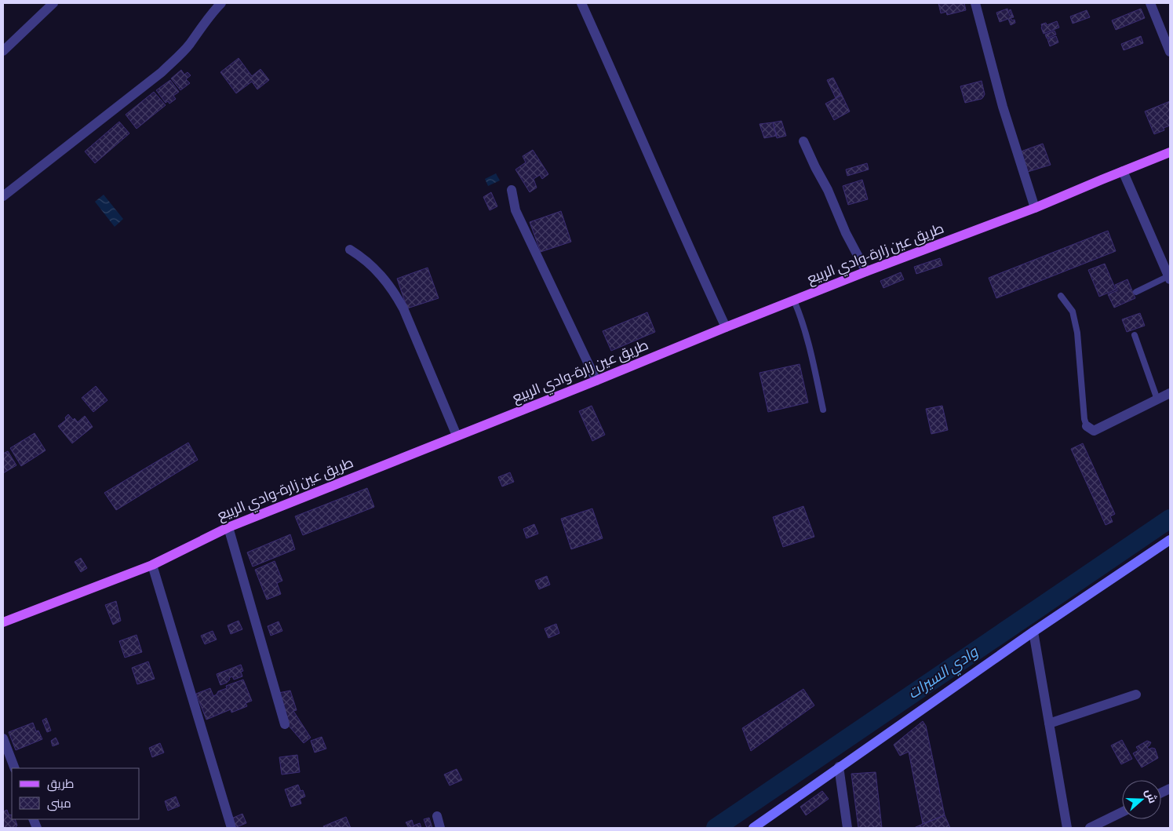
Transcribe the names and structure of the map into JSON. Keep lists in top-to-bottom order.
{
  "streets": {
    "main road": ["طريق عين زارة-وادي الربيع"]
  },
  "water": ["وادي السيرات"],
  "legend": ["طريق", "مبنى"],
  "north": "right"
}
